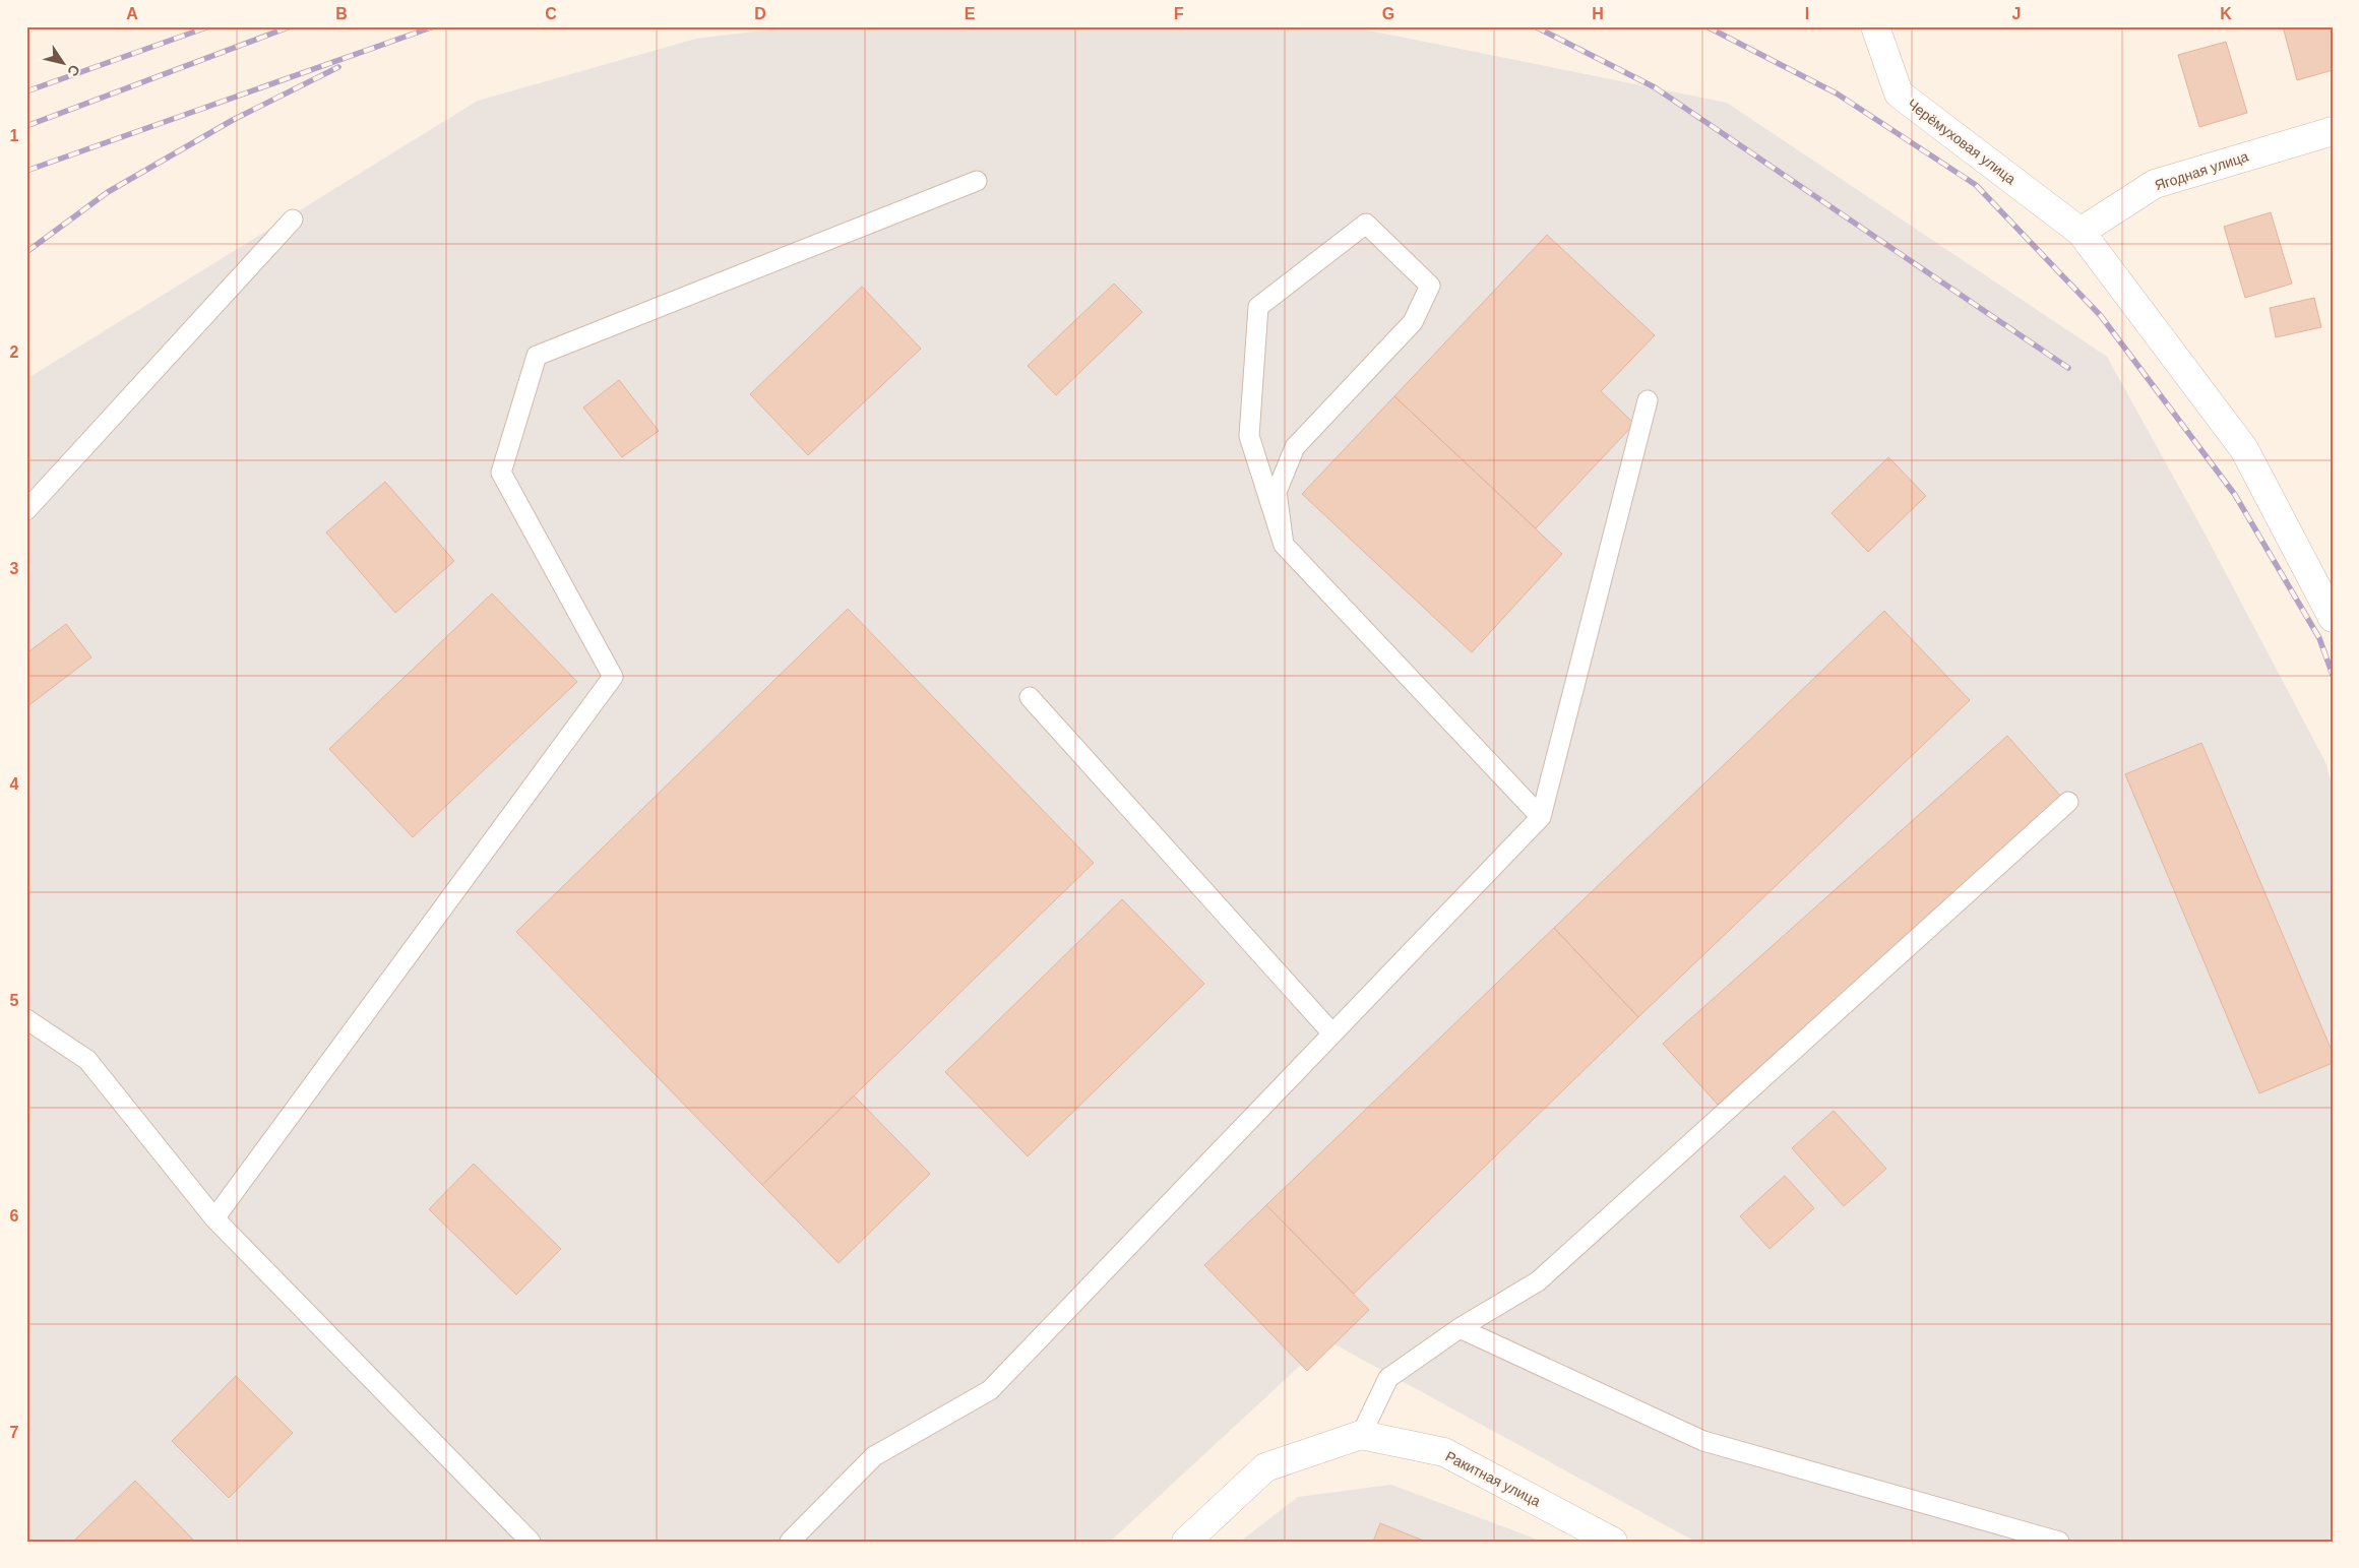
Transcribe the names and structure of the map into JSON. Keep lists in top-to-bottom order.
{
  "streets": {
    "street": ["Черёмуховая улица", "Ягодная улица", "Ракитная улица"]
  },
  "crossings": [
    ["Черёмуховая улица", "Ягодная улица"]
  ],
  "north": "bottom right",
  "grid": {
    "columns": [
      "A",
      "B",
      "C",
      "D",
      "E",
      "F",
      "G",
      "H",
      "I",
      "J",
      "K"
    ],
    "rows": [
      "1",
      "2",
      "3",
      "4",
      "5",
      "6",
      "7"
    ]
  }
}
